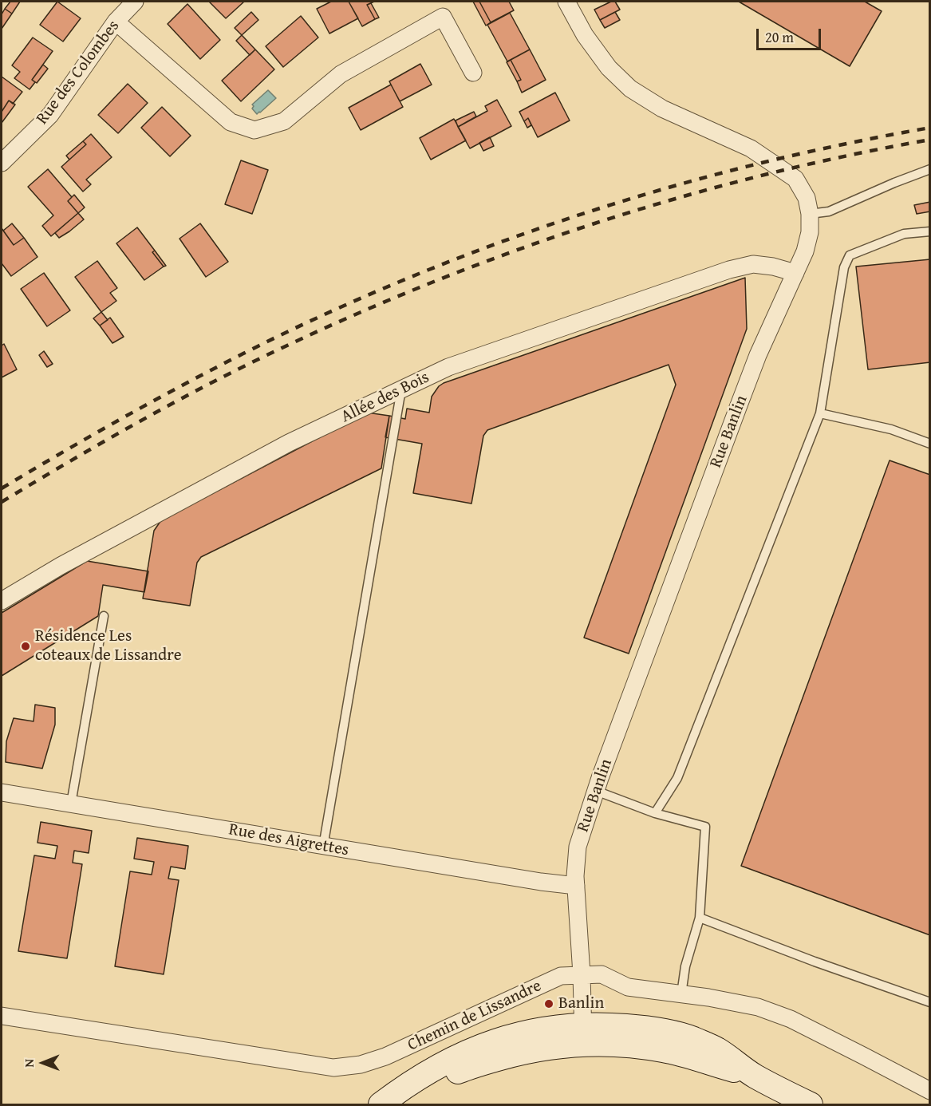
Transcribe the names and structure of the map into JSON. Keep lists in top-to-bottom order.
{
  "streets": {
    "street": [
      "Rue des Colombes",
      "Allée des Bois",
      "Rue Banlin",
      "Rue des Aigrettes",
      "Chemin de Lissandre"
    ]
  },
  "crossings": [
    ["Allée des Bois", "Rue Banlin"],
    ["Rue Banlin", "Rue des Aigrettes"],
    ["Rue Banlin", "Chemin de Lissandre"]
  ],
  "places": ["Résidence Les coteaux de Lissandre", "Banlin"],
  "scale_bar": "20 m",
  "north": "left"
}
